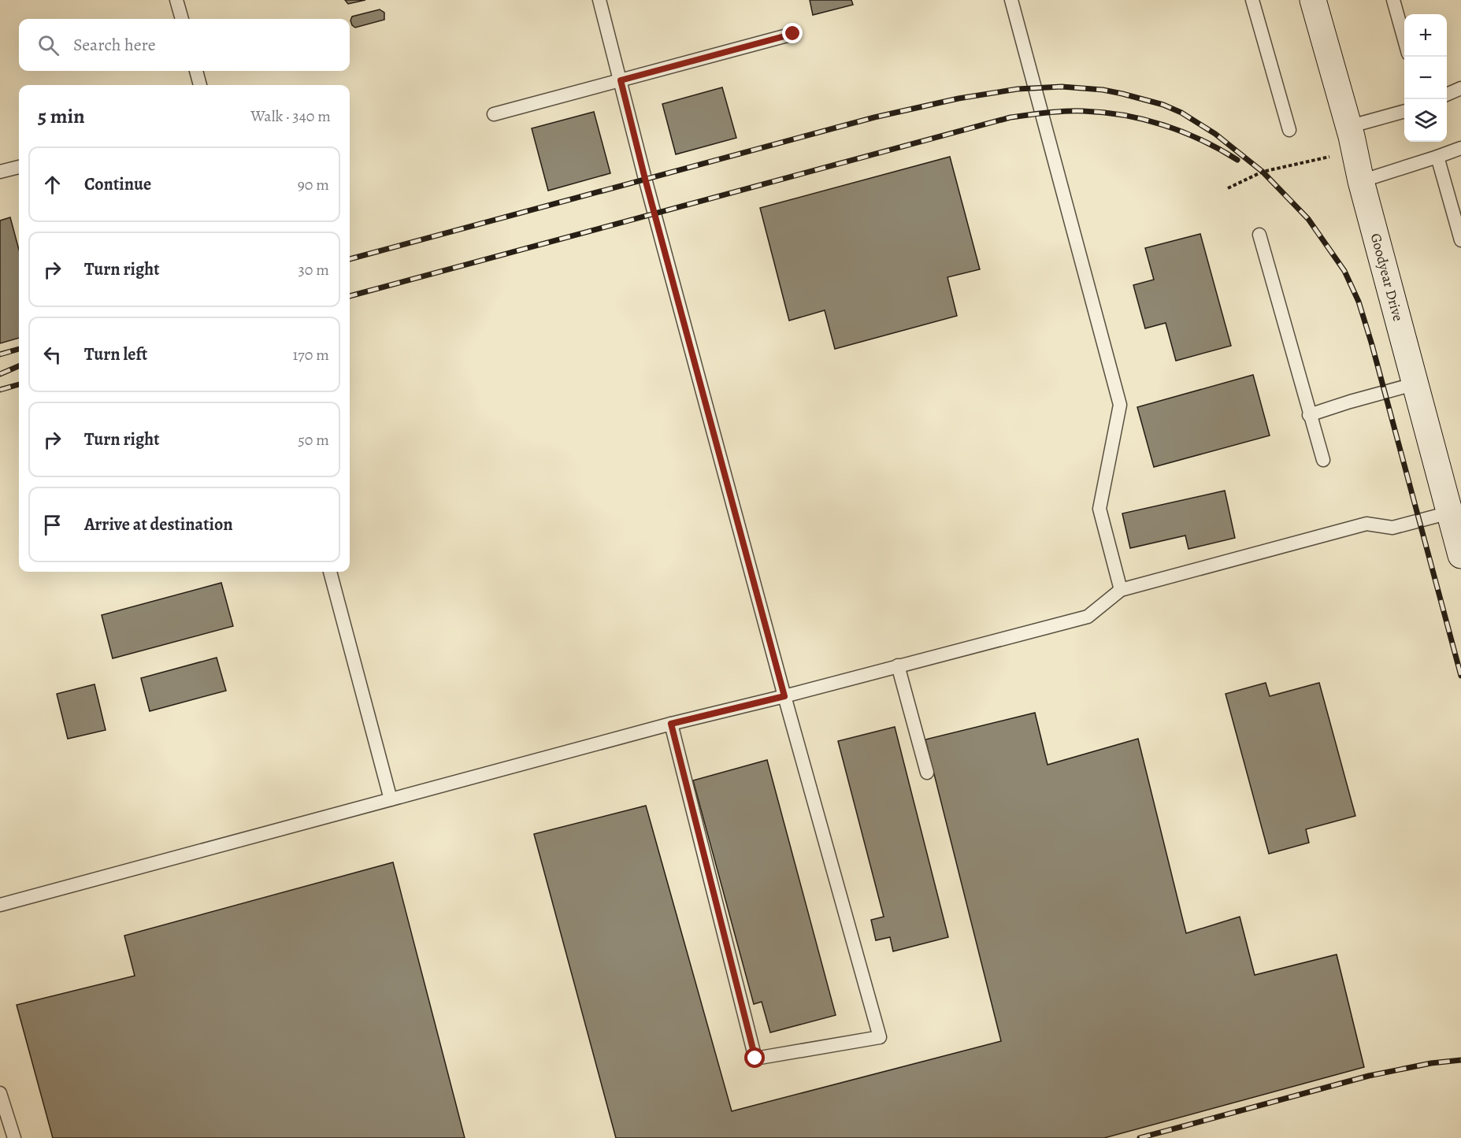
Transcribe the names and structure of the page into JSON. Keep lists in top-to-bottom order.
{
  "streets": {
    "street": ["Goodyear Drive"]
  },
  "page": {
    "map_buttons": ["+", "−"],
    "search": "Search here",
    "heading": ["5 min", "Walk · 340 m"],
    "list": [
      ["Continue", "90 m"],
      ["Turn right", "30 m"],
      ["Turn left", "170 m"],
      ["Turn right", "50 m"],
      "Arrive at destination"
    ]
  }
}
